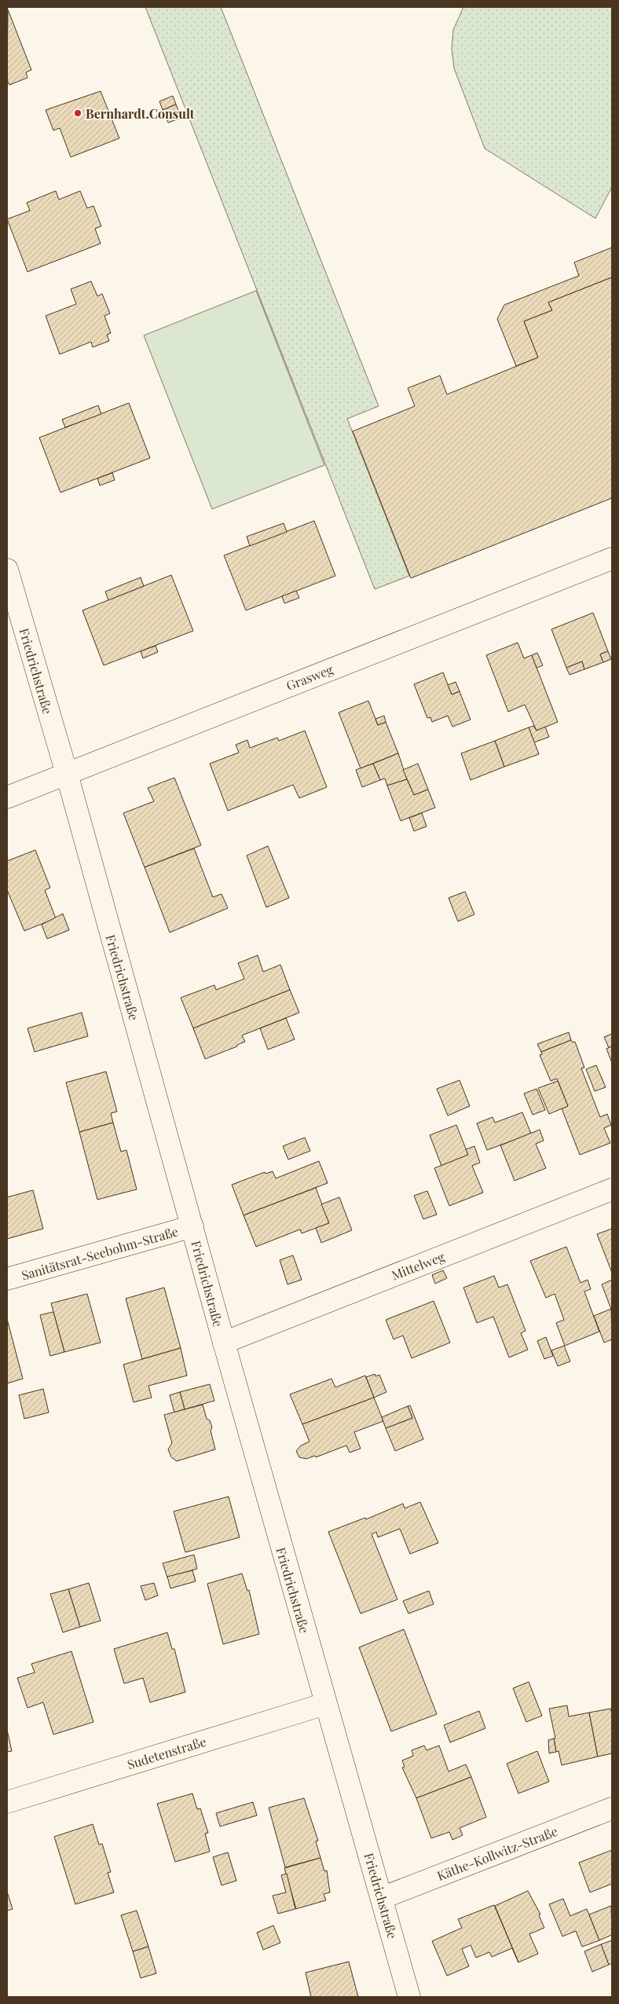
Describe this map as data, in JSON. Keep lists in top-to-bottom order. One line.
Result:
{"streets":{"street":["Friedrichstraße","Grasweg","Sanitätsrat-Seebohm-Straße","Mittelweg","Sudetenstraße","Käthe-Kollwitz-Straße"]},"crossings":[["Friedrichstraße","Grasweg"],["Friedrichstraße","Sanitätsrat-Seebohm-Straße"],["Friedrichstraße","Mittelweg"],["Friedrichstraße","Sudetenstraße"],["Friedrichstraße","Käthe-Kollwitz-Straße"]],"places":["Bernhardt.Consult"]}
